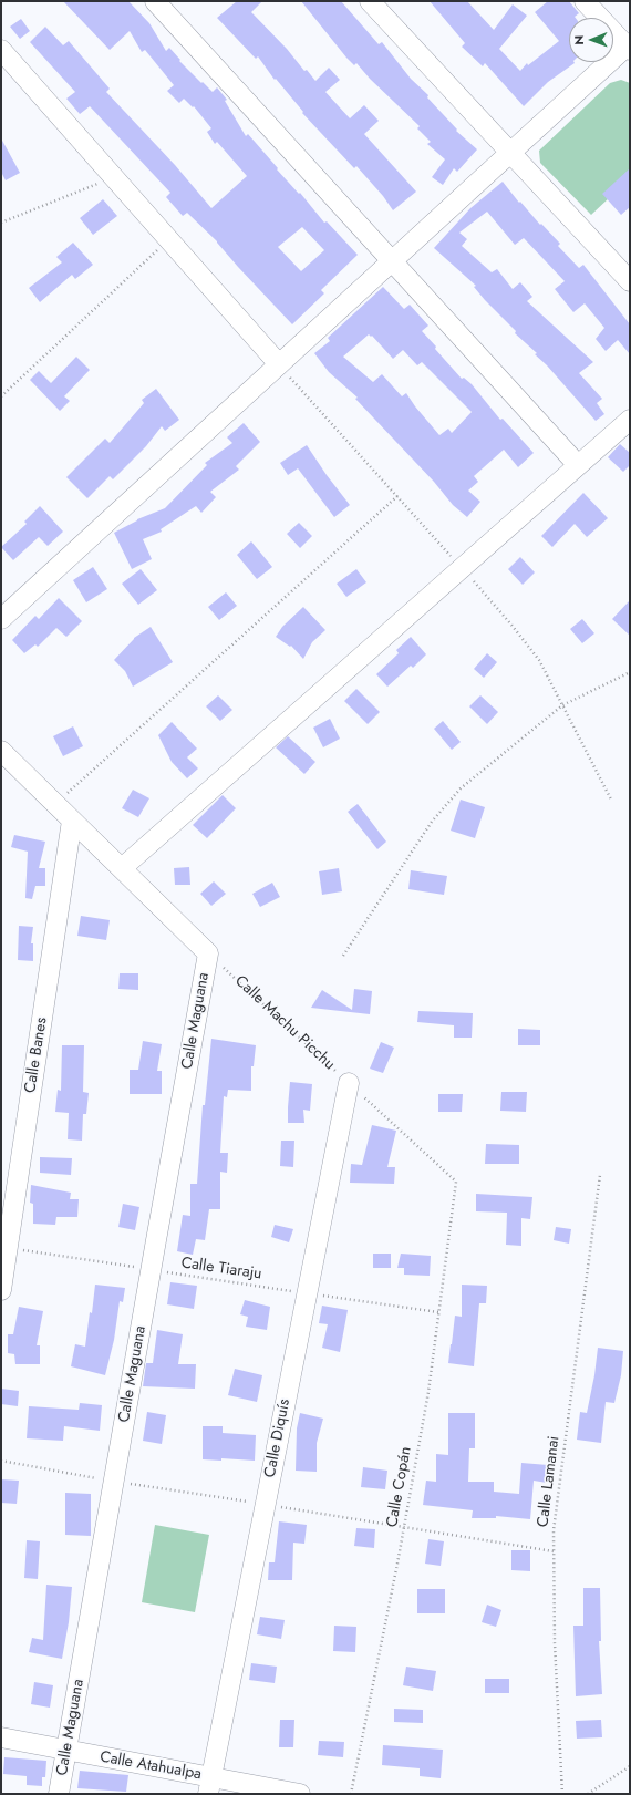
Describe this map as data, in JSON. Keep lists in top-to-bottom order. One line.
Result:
{"streets":{"street":["Calle Maguana","Calle Banes","Calle Diquís","Calle Atahualpa"],"path":["Calle Machu Picchu","Calle Tiaraju","Calle Lamanai","Calle Copán"]},"crossings":[["Calle Maguana","Calle Machu Picchu"],["Calle Maguana","Calle Tiaraju"],["Calle Maguana","Calle Atahualpa"],["Calle Machu Picchu","Calle Diquís"],["Calle Machu Picchu","Calle Copán"],["Calle Banes","Calle Tiaraju"],["Calle Tiaraju","Calle Diquís"],["Calle Tiaraju","Calle Copán"],["Calle Diquís","Calle Atahualpa"]],"north":"left"}
